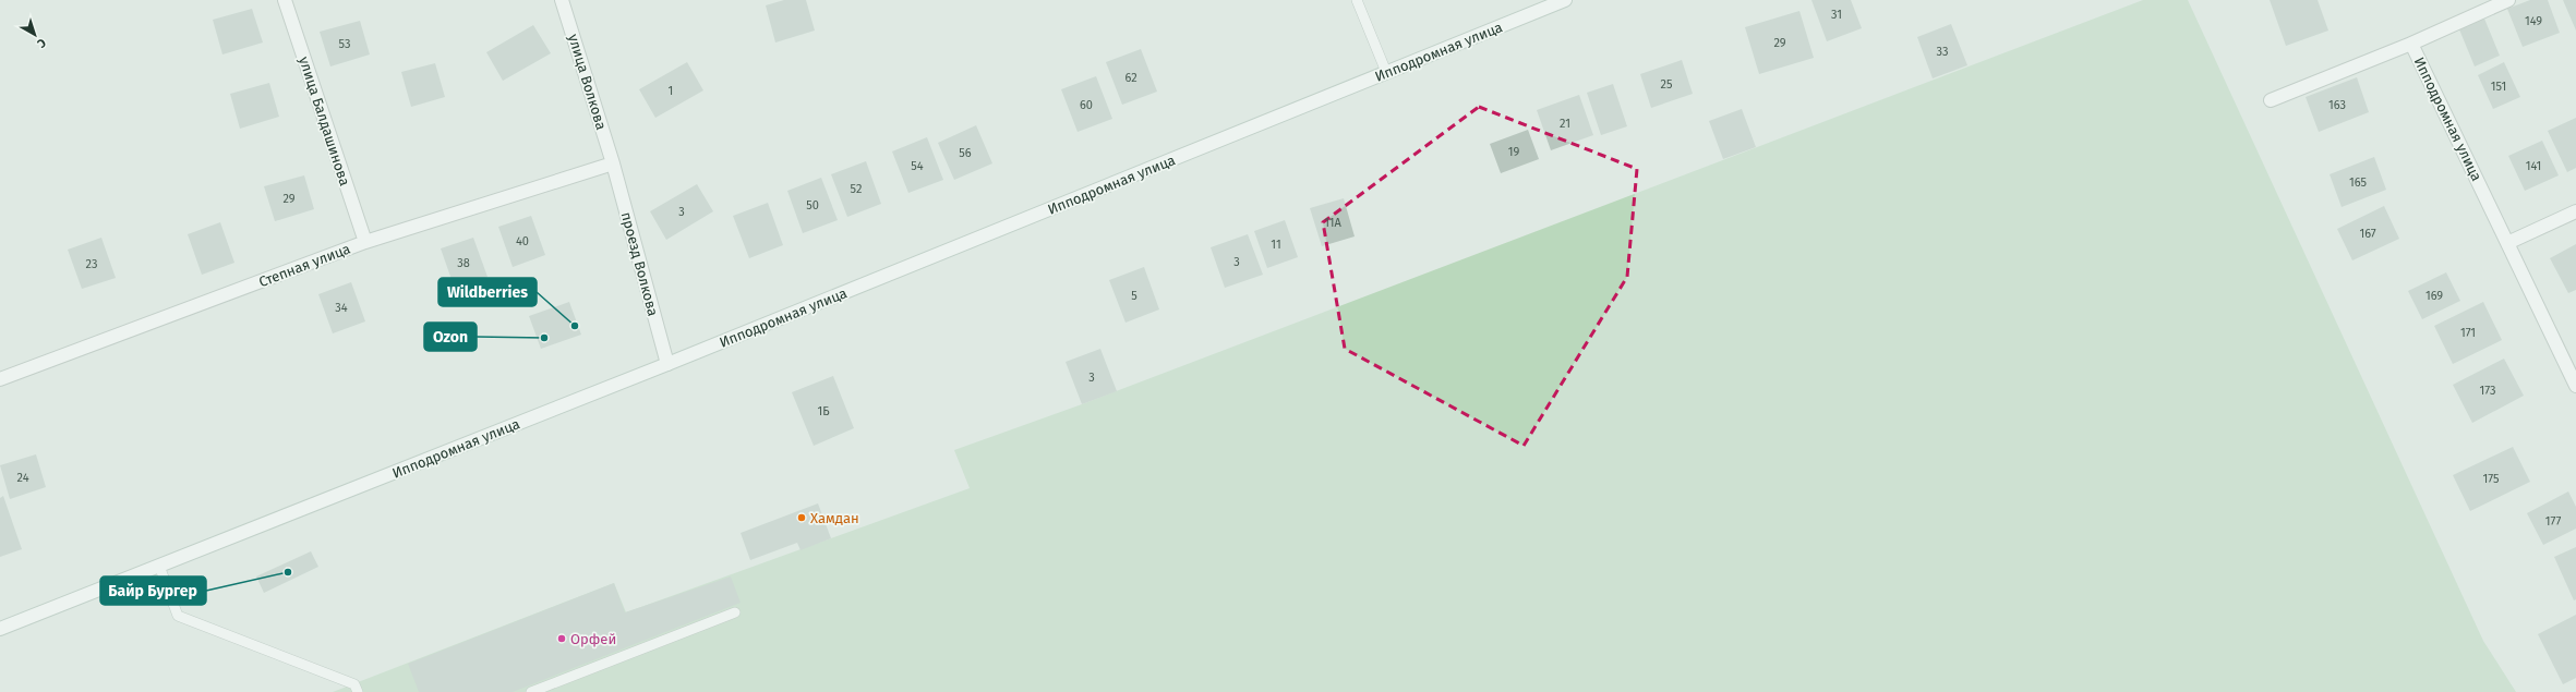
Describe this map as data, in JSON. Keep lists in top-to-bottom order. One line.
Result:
{"streets":{"street":["Ипподромная улица","улица Волкова","улица Балдашинова","проезд Волкова","Степная улица"]},"crossings":[["Ипподромная улица","проезд Волкова"],["улица Волкова","проезд Волкова"],["улица Волкова","Степная улица"],["улица Балдашинова","Степная улица"],["проезд Волкова","Степная улица"]],"places":["Wildberries","Ozon","Хамдан","Байр Бургер","Орфей"],"house_numbers":["31","149","29","53","33","62","25","151","1","60","163","21","19","56","54","141","165","52","29","50","3","11А","167","40","11","3","38","23","5","169","34","171","3","173","1Б","24","175","177"],"north":"bottom right"}
